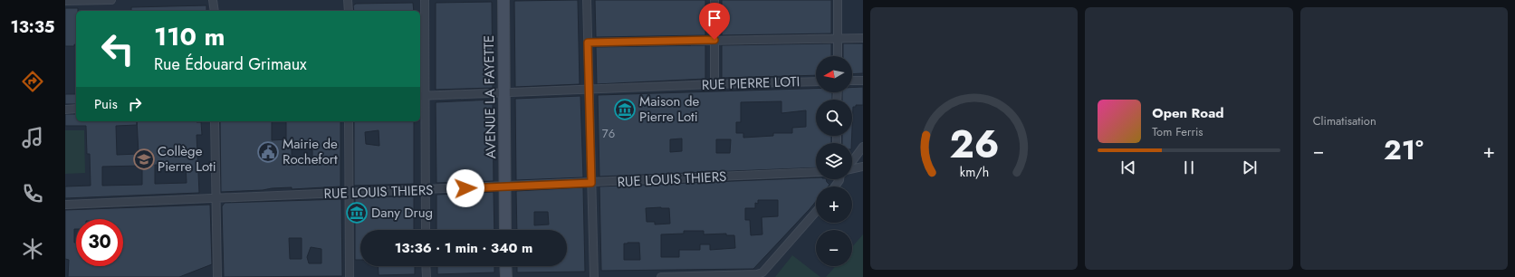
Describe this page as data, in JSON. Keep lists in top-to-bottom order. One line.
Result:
{"streets":{"street":["RUE PIERRE LOTI","AVENUE LA FAYETTE","RUE LOUIS THIERS"]},"crossings":[["RUE PIERRE LOTI","AVENUE LA FAYETTE"],["AVENUE LA FAYETTE","RUE LOUIS THIERS"]],"places":{"museum":["Maison de Pierre Loti","Dany Drug"],"public building":["Mairie de Rochefort"],"school or university":["Collège Pierre Loti"]},"house_numbers":["76"],"north":"left","page":{"tabs":"13:35","tile":"Climatisation","turn":["110 m","Rue Édouard Grimaux"],"map_buttons":["+","−"],"then":"Puis","song":["Open Road","Tom Ferris"],"heat":["−","21°","+"],"limit":"30","trip":"13:36 · 1 min · 340 m","gauge":["26","km/h"]}}
